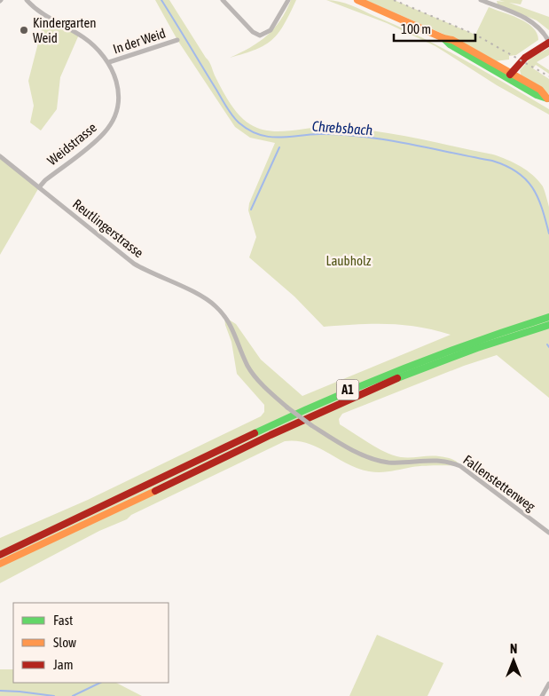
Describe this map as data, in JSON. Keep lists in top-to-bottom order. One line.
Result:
{"streets":{"main road":["A1"],"street":["In der Weid","Weidstrasse","Reutlingerstrasse","Fallenstettenweg"]},"crossings":[["In der Weid","Weidstrasse"],["Weidstrasse","Reutlingerstrasse"],["Reutlingerstrasse","Fallenstettenweg"]],"water":["Chrebsbach"],"parks":["Laubholz"],"places":["Kindergarten Weid"],"legend":["Fast","Slow","Jam"],"scale_bar":"100 m","north":"top"}
